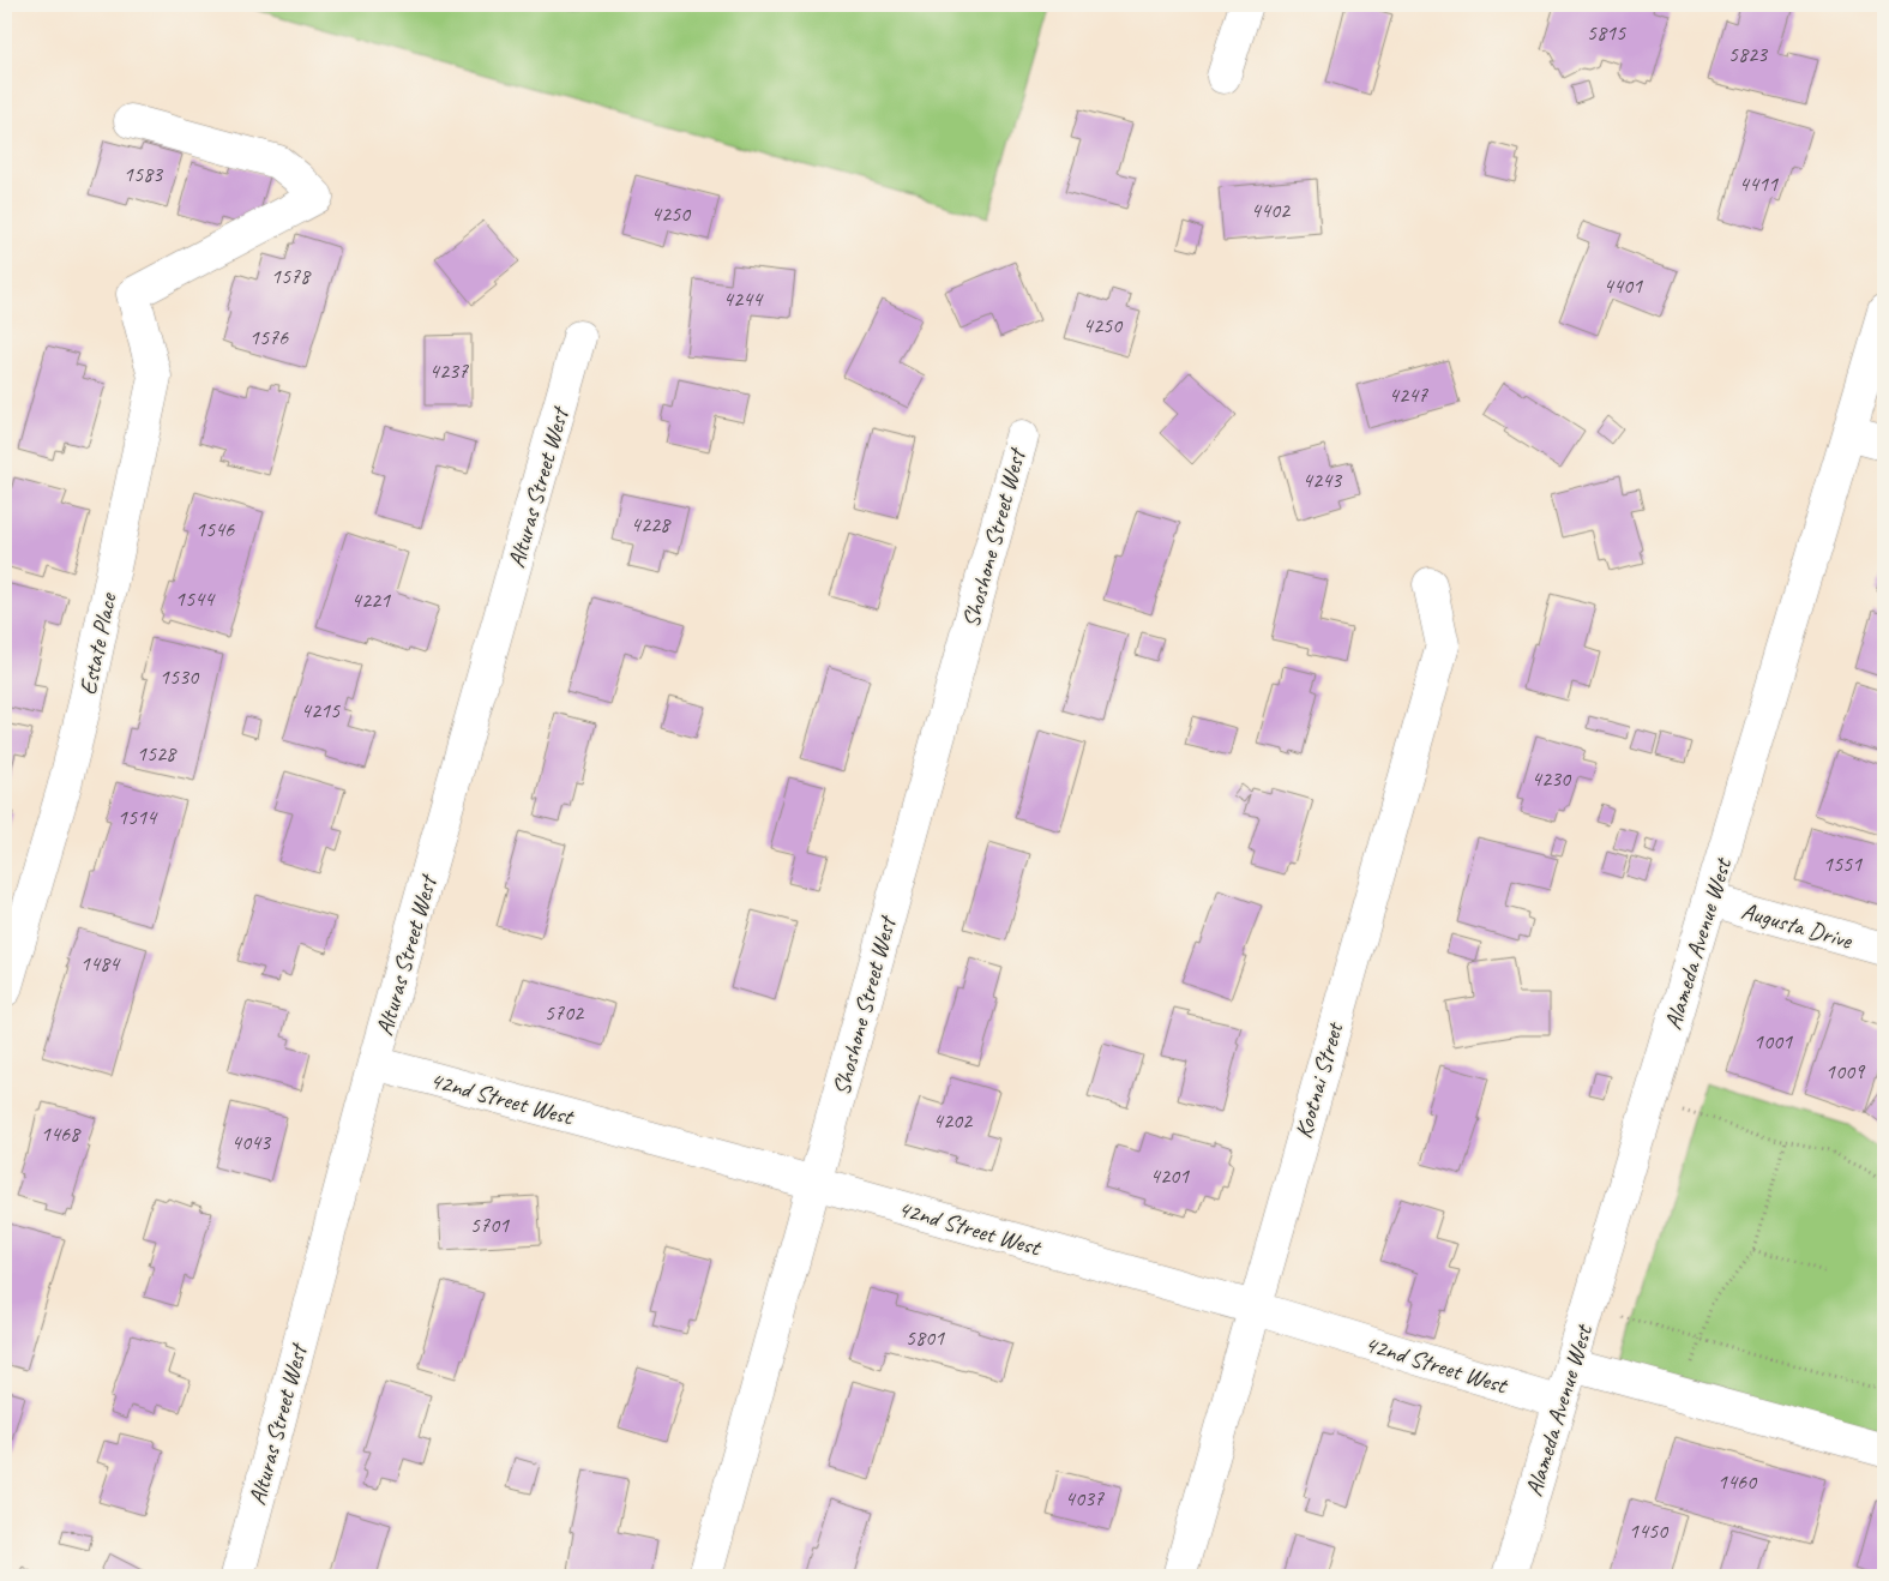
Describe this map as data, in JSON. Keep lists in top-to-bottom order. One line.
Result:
{"streets":{"street":["Alturas Street West","Shoshone Street West","Estate Place","Augusta Drive","Alameda Avenue West","Kootnai Street","42nd Street West"]},"crossings":[["Alturas Street West","42nd Street West"],["Shoshone Street West","42nd Street West"],["Augusta Drive","Alameda Avenue West"],["Alameda Avenue West","42nd Street West"],["Kootnai Street","42nd Street West"]],"house_numbers":["5815","5823","1583","4411","4402","4250","1578","4401","4244","4250","1576","4237","4247","4243","4228","1546","1544","4221","1530","4215","1528","4230","1514","1551","1484","5702","1001","1009","4202","1468","4043","4201","5701","5801","1460","4037","1450"]}
